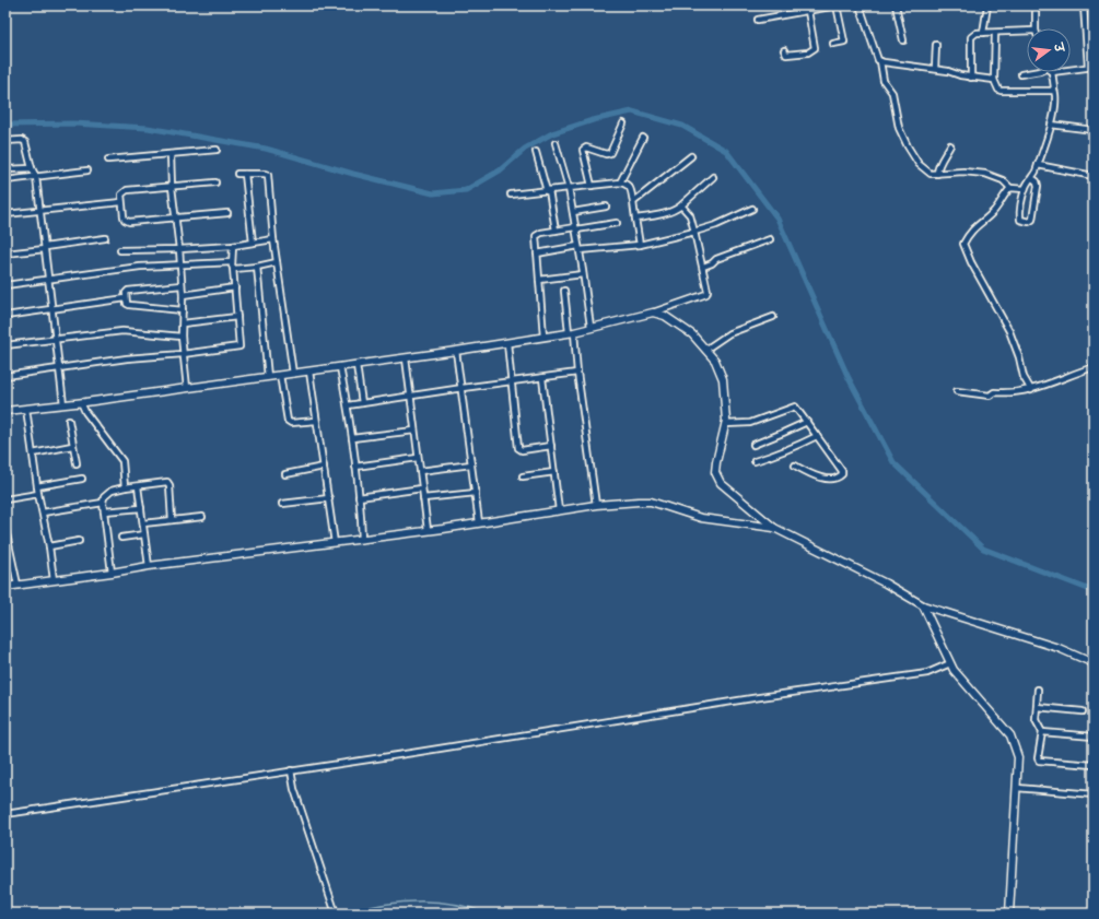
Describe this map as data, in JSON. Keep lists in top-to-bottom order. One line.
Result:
{"north":"right"}
